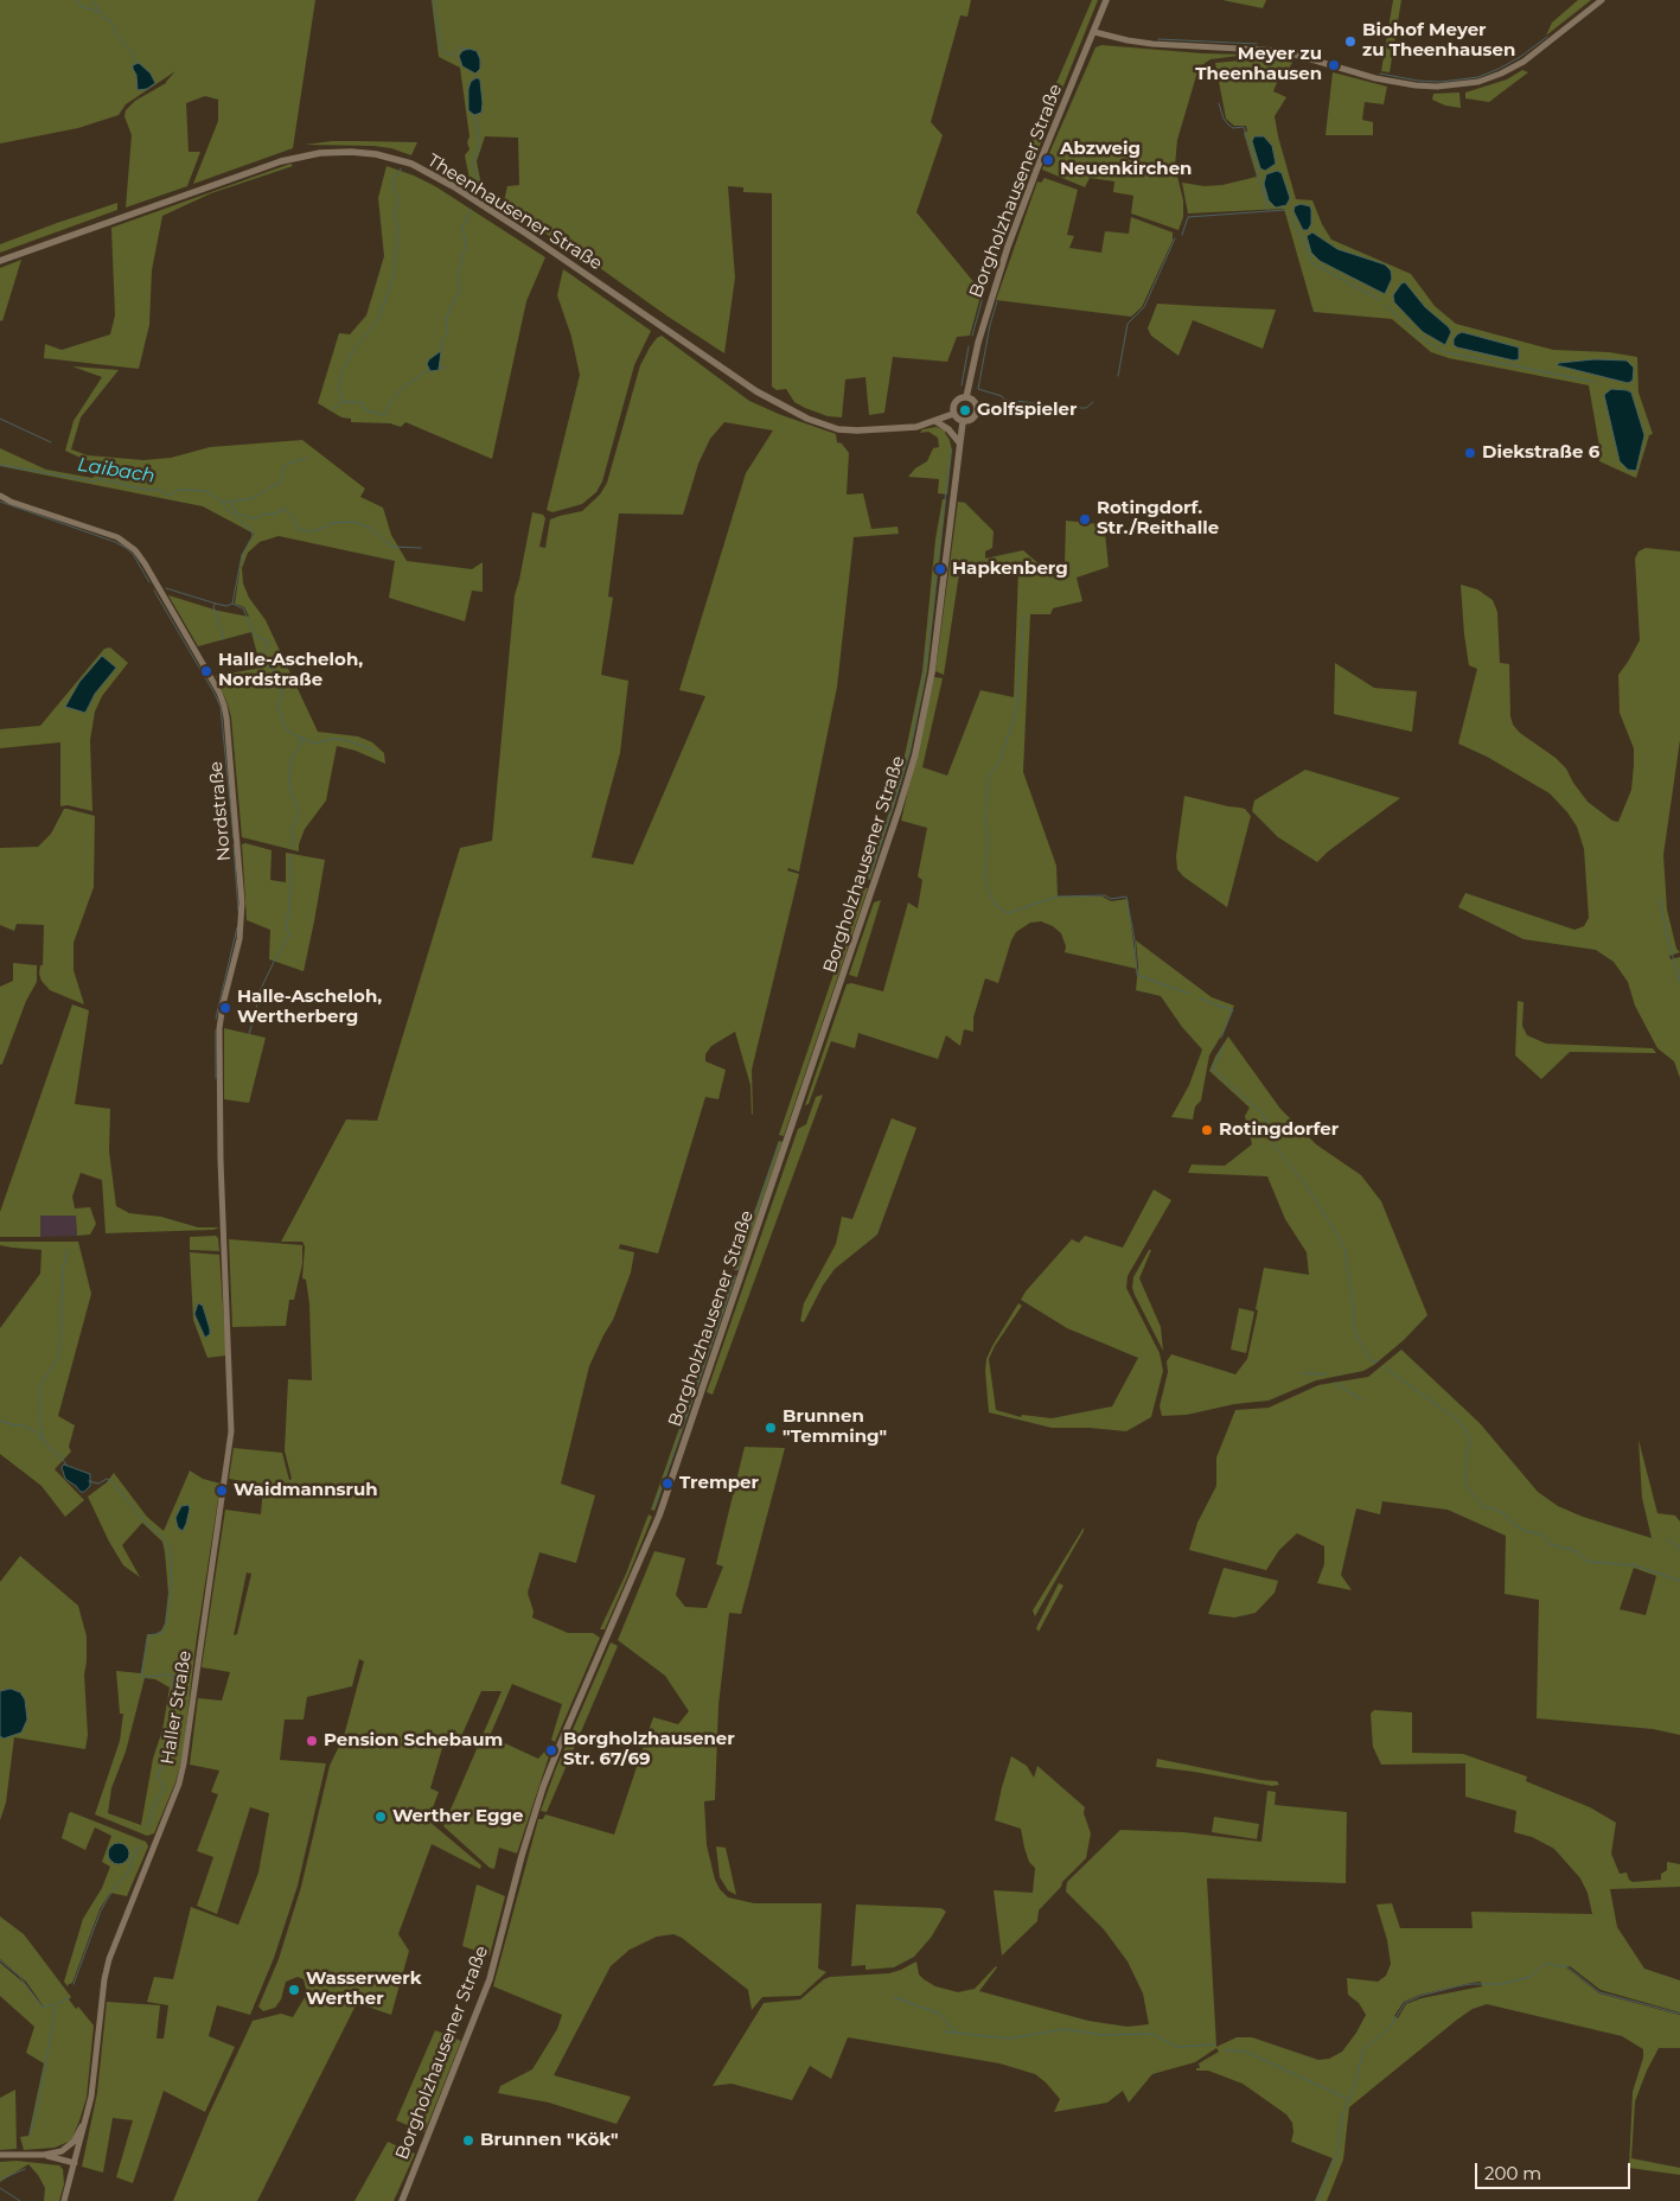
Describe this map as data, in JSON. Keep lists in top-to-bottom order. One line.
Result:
{"streets":{"main road":["Borgholzhausener Straße","Theenhausener Straße"],"street":["Nordstraße","Haller Straße"]},"crossings":[["Borgholzhausener Straße","Theenhausener Straße"],["Nordstraße","Haller Straße"]],"water":["Laibach"],"places":["Biohof Meyer zu Theenhausen","Meyer zu Theenhausen","Abzweig Neuenkirchen","Golfspieler","Diekstraße 6","Rotingdorf. Str./Reithalle","Hapkenberg","Halle-Ascheloh, Nordstraße","Halle-Ascheloh, Wertherberg","Rotingdorfer","Brunnen \"Temming\"","Tremper","Waidmannsruh","Pension Schebaum","Borgholzhausener Str. 67/69","Werther Egge","Wasserwerk Werther","Brunnen \"Kök\""],"scale_bar":"200 m"}
